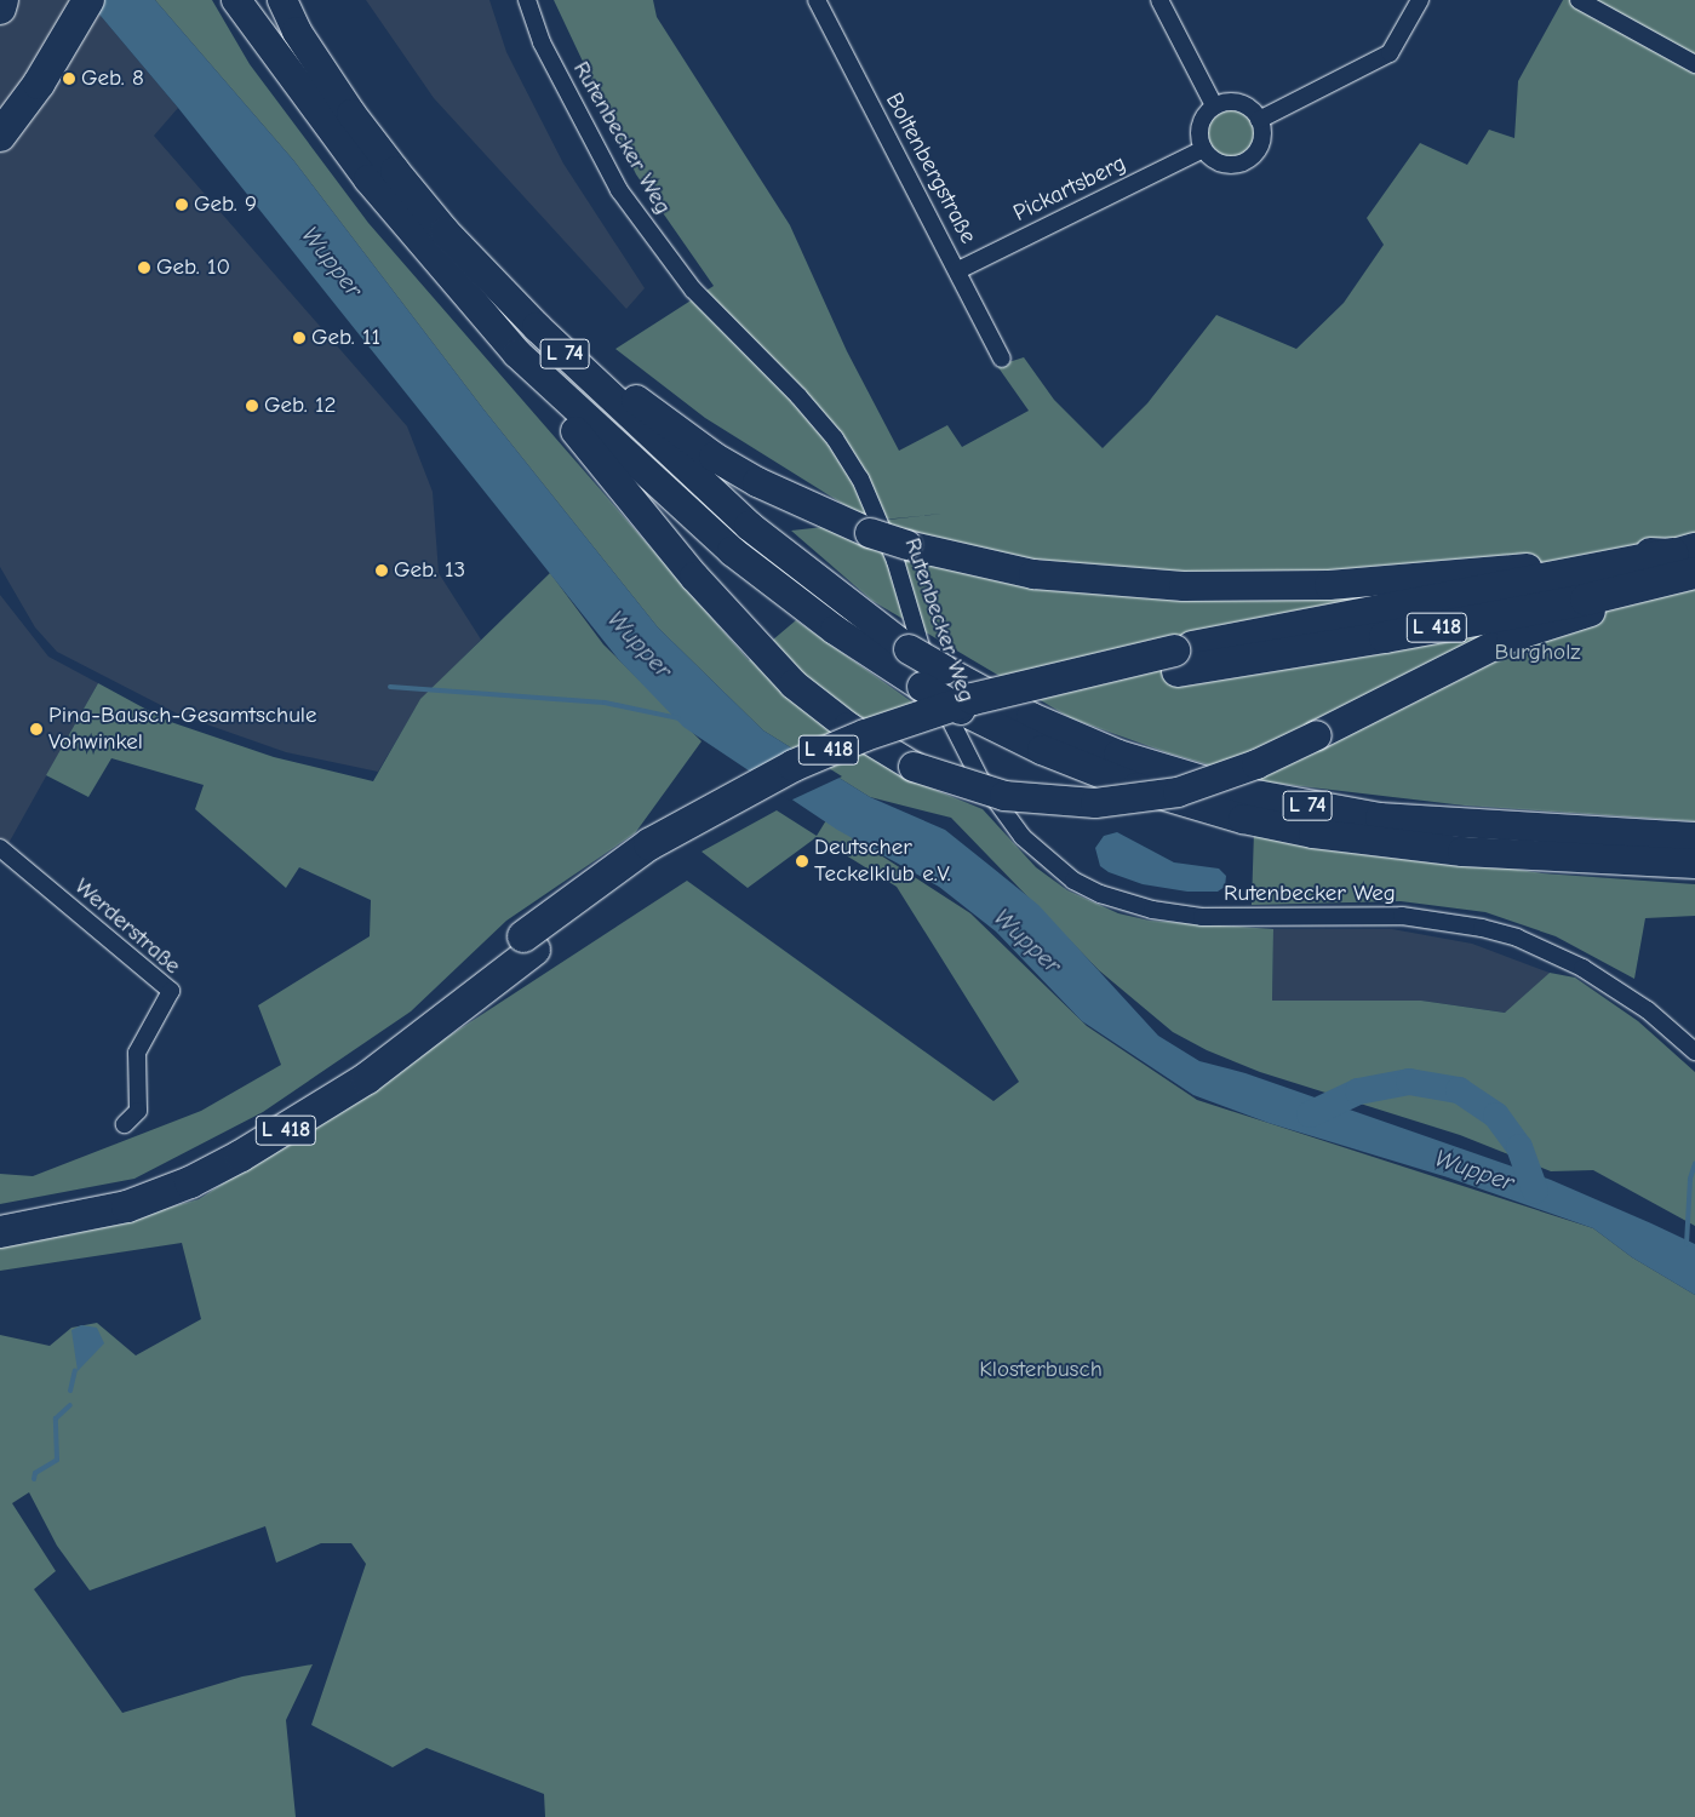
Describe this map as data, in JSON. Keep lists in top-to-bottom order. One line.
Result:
{"streets":{"highway":["L 74","L 418"],"street":["Rutenbecker Weg","Boltenbergstraße","Pickartsberg","Werderstraße"]},"crossings":[["Boltenbergstraße","Pickartsberg"],["L 74","L 418"]],"water":["Wupper"],"parks":["Burgholz","Klosterbusch"],"places":["Geb. 8","Geb. 9","Geb. 10","Geb. 11","Geb. 12","Geb. 13","Pina-Bausch-Gesamtschule Vohwinkel","Deutscher Teckelklub e.V."]}
